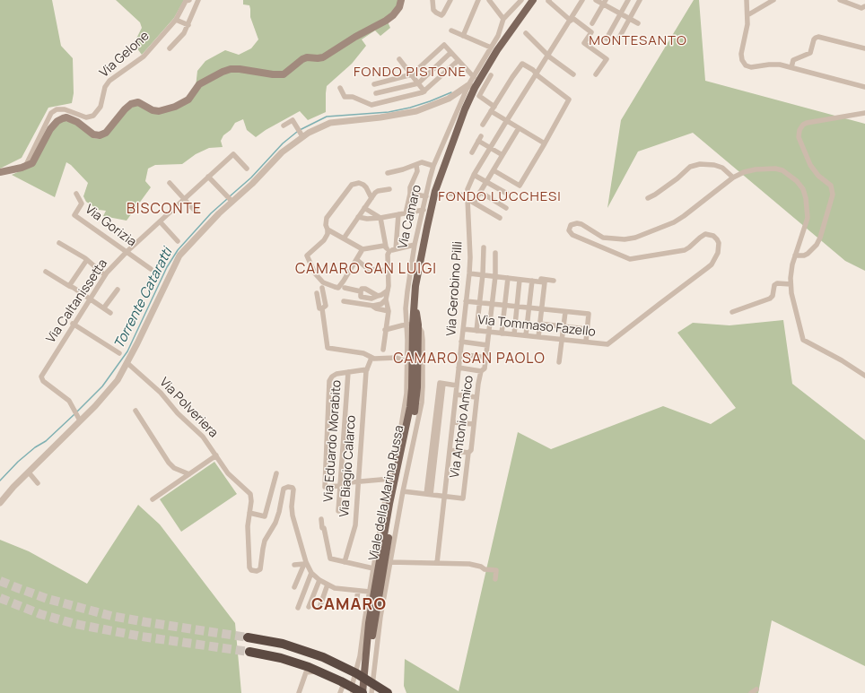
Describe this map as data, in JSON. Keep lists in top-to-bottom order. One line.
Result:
{"streets":{"main road":["Viale della Marina Russa"],"street":["Via Gelone","Via Camaro","Via Gorizia","Via Gerobino Pilli","Via Caltanissetta","Via Tommaso Fazello","Via Polveriera","Via Antonio Amico","Via Eduardo Morabito","Via Biagio Calarco"]},"crossings":[["Via Camaro","Via Polveriera"],["Via Camaro","Viale della Marina Russa"],["Via Gorizia","Via Caltanissetta"],["Via Gerobino Pilli","Via Tommaso Fazello"],["Via Gerobino Pilli","Via Antonio Amico"],["Via Tommaso Fazello","Via Antonio Amico"]],"districts":["MONTESANTO","FONDO PISTONE","FONDO LUCCHESI","BISCONTE","CAMARO SAN LUIGI","CAMARO SAN PAOLO","CAMARO"],"water":["Torrente Cataratti"]}
